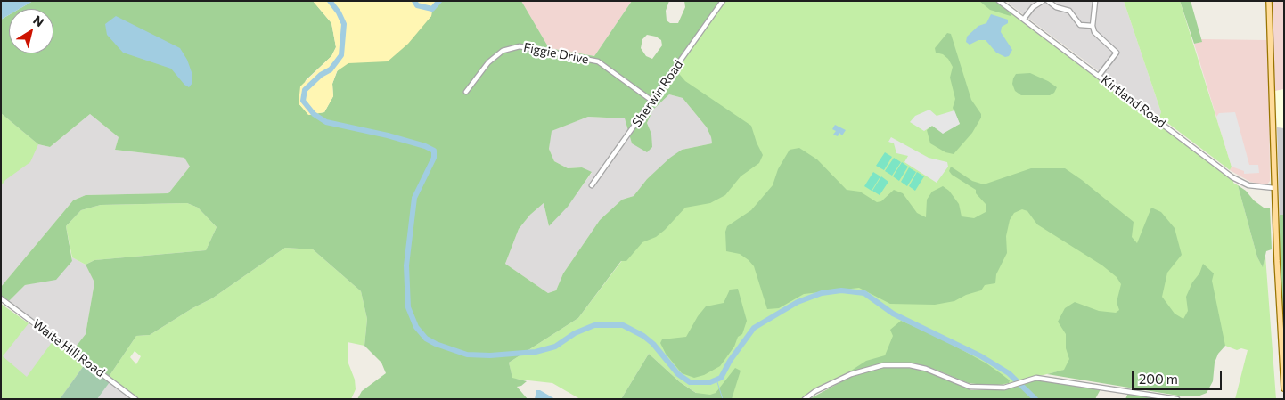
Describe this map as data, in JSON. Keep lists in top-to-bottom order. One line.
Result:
{"streets":{"street":["Figgie Drive","Sherwin Road","Kirtland Road","Waite Hill Road"]},"crossings":[["Figgie Drive","Sherwin Road"]],"scale_bar":"200 m","north":"top right"}
